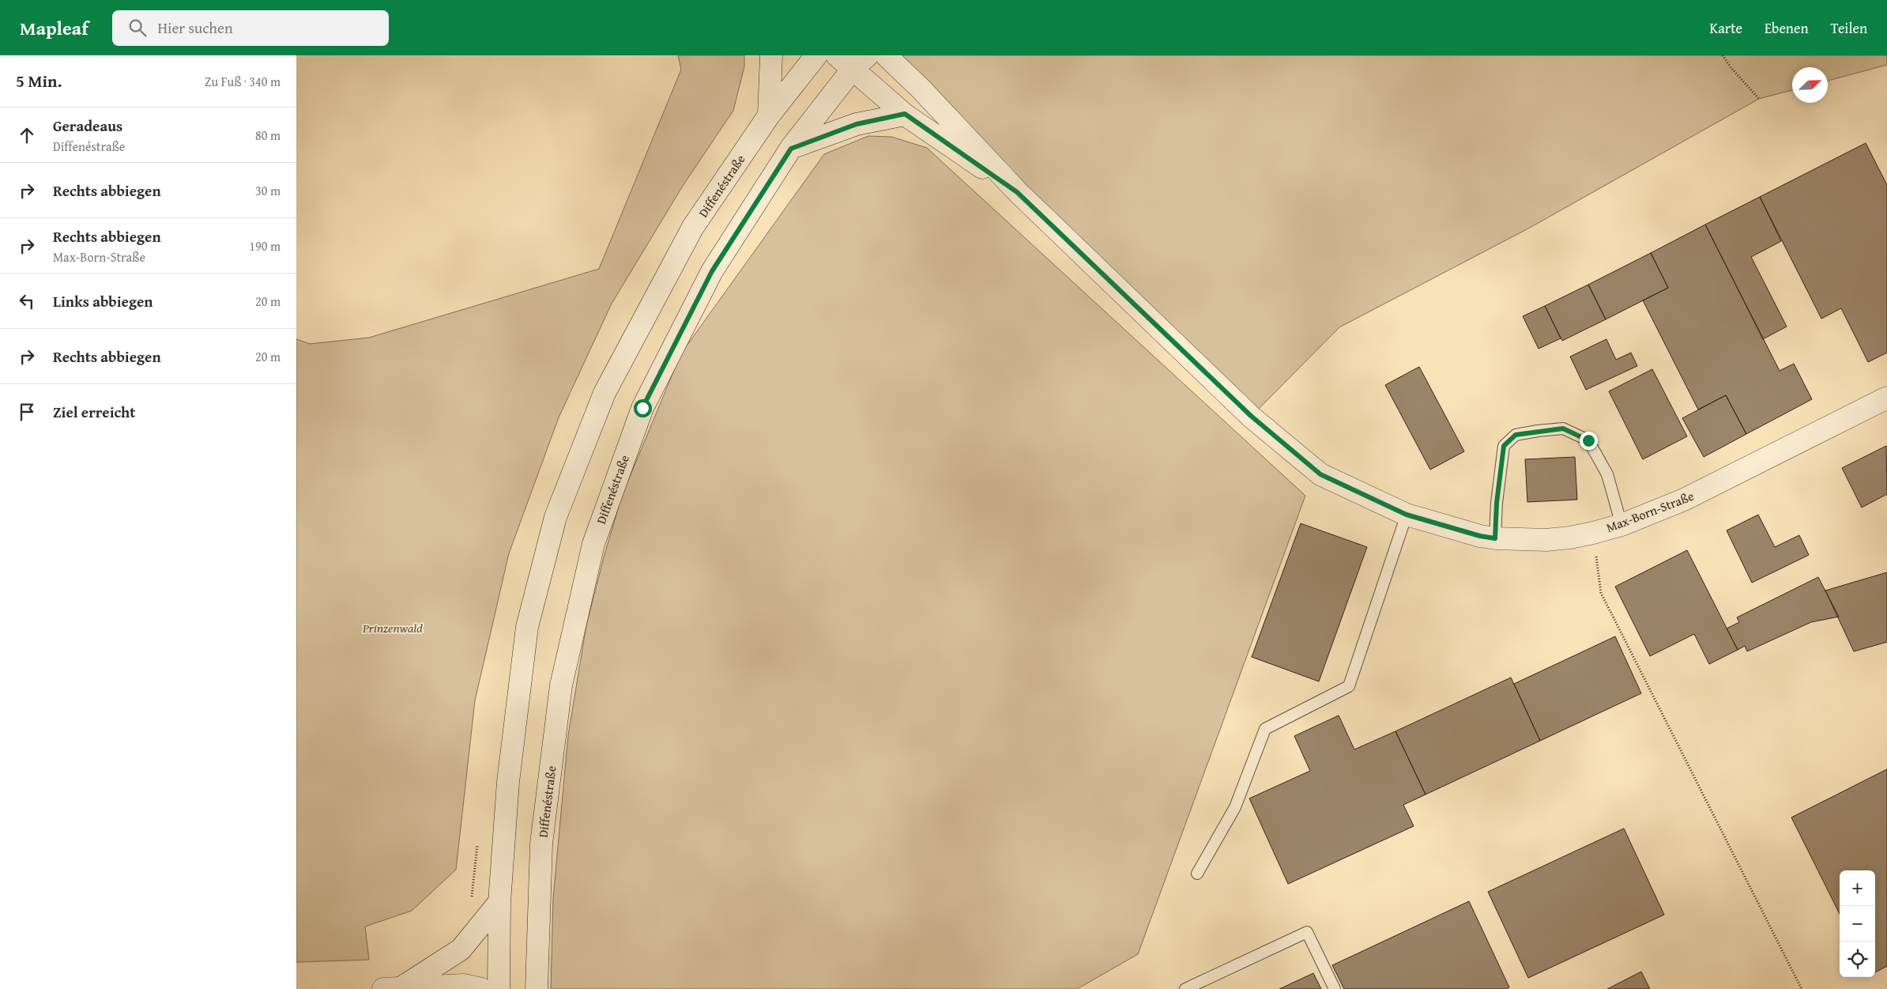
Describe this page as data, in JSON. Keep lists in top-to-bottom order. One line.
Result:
{"streets":{"main road":["Diffenéstraße","Max-Born-Straße"]},"crossings":[["Diffenéstraße","Max-Born-Straße"]],"parks":["Prinzenwald"],"north":"top right","page":{"header":"Mapleaf","search":"Hier suchen","nav":["Karte","Ebenen","Teilen"],"heading":["5 Min.","Zu Fuß · 340 m"],"list":[["Geradeaus","Diffenéstraße","80 m"],["Rechts abbiegen","30 m"],["Rechts abbiegen","Max-Born-Straße","190 m"],["Links abbiegen","20 m"],["Rechts abbiegen","20 m"],"Ziel erreicht"],"map_buttons":["+","−"]}}
